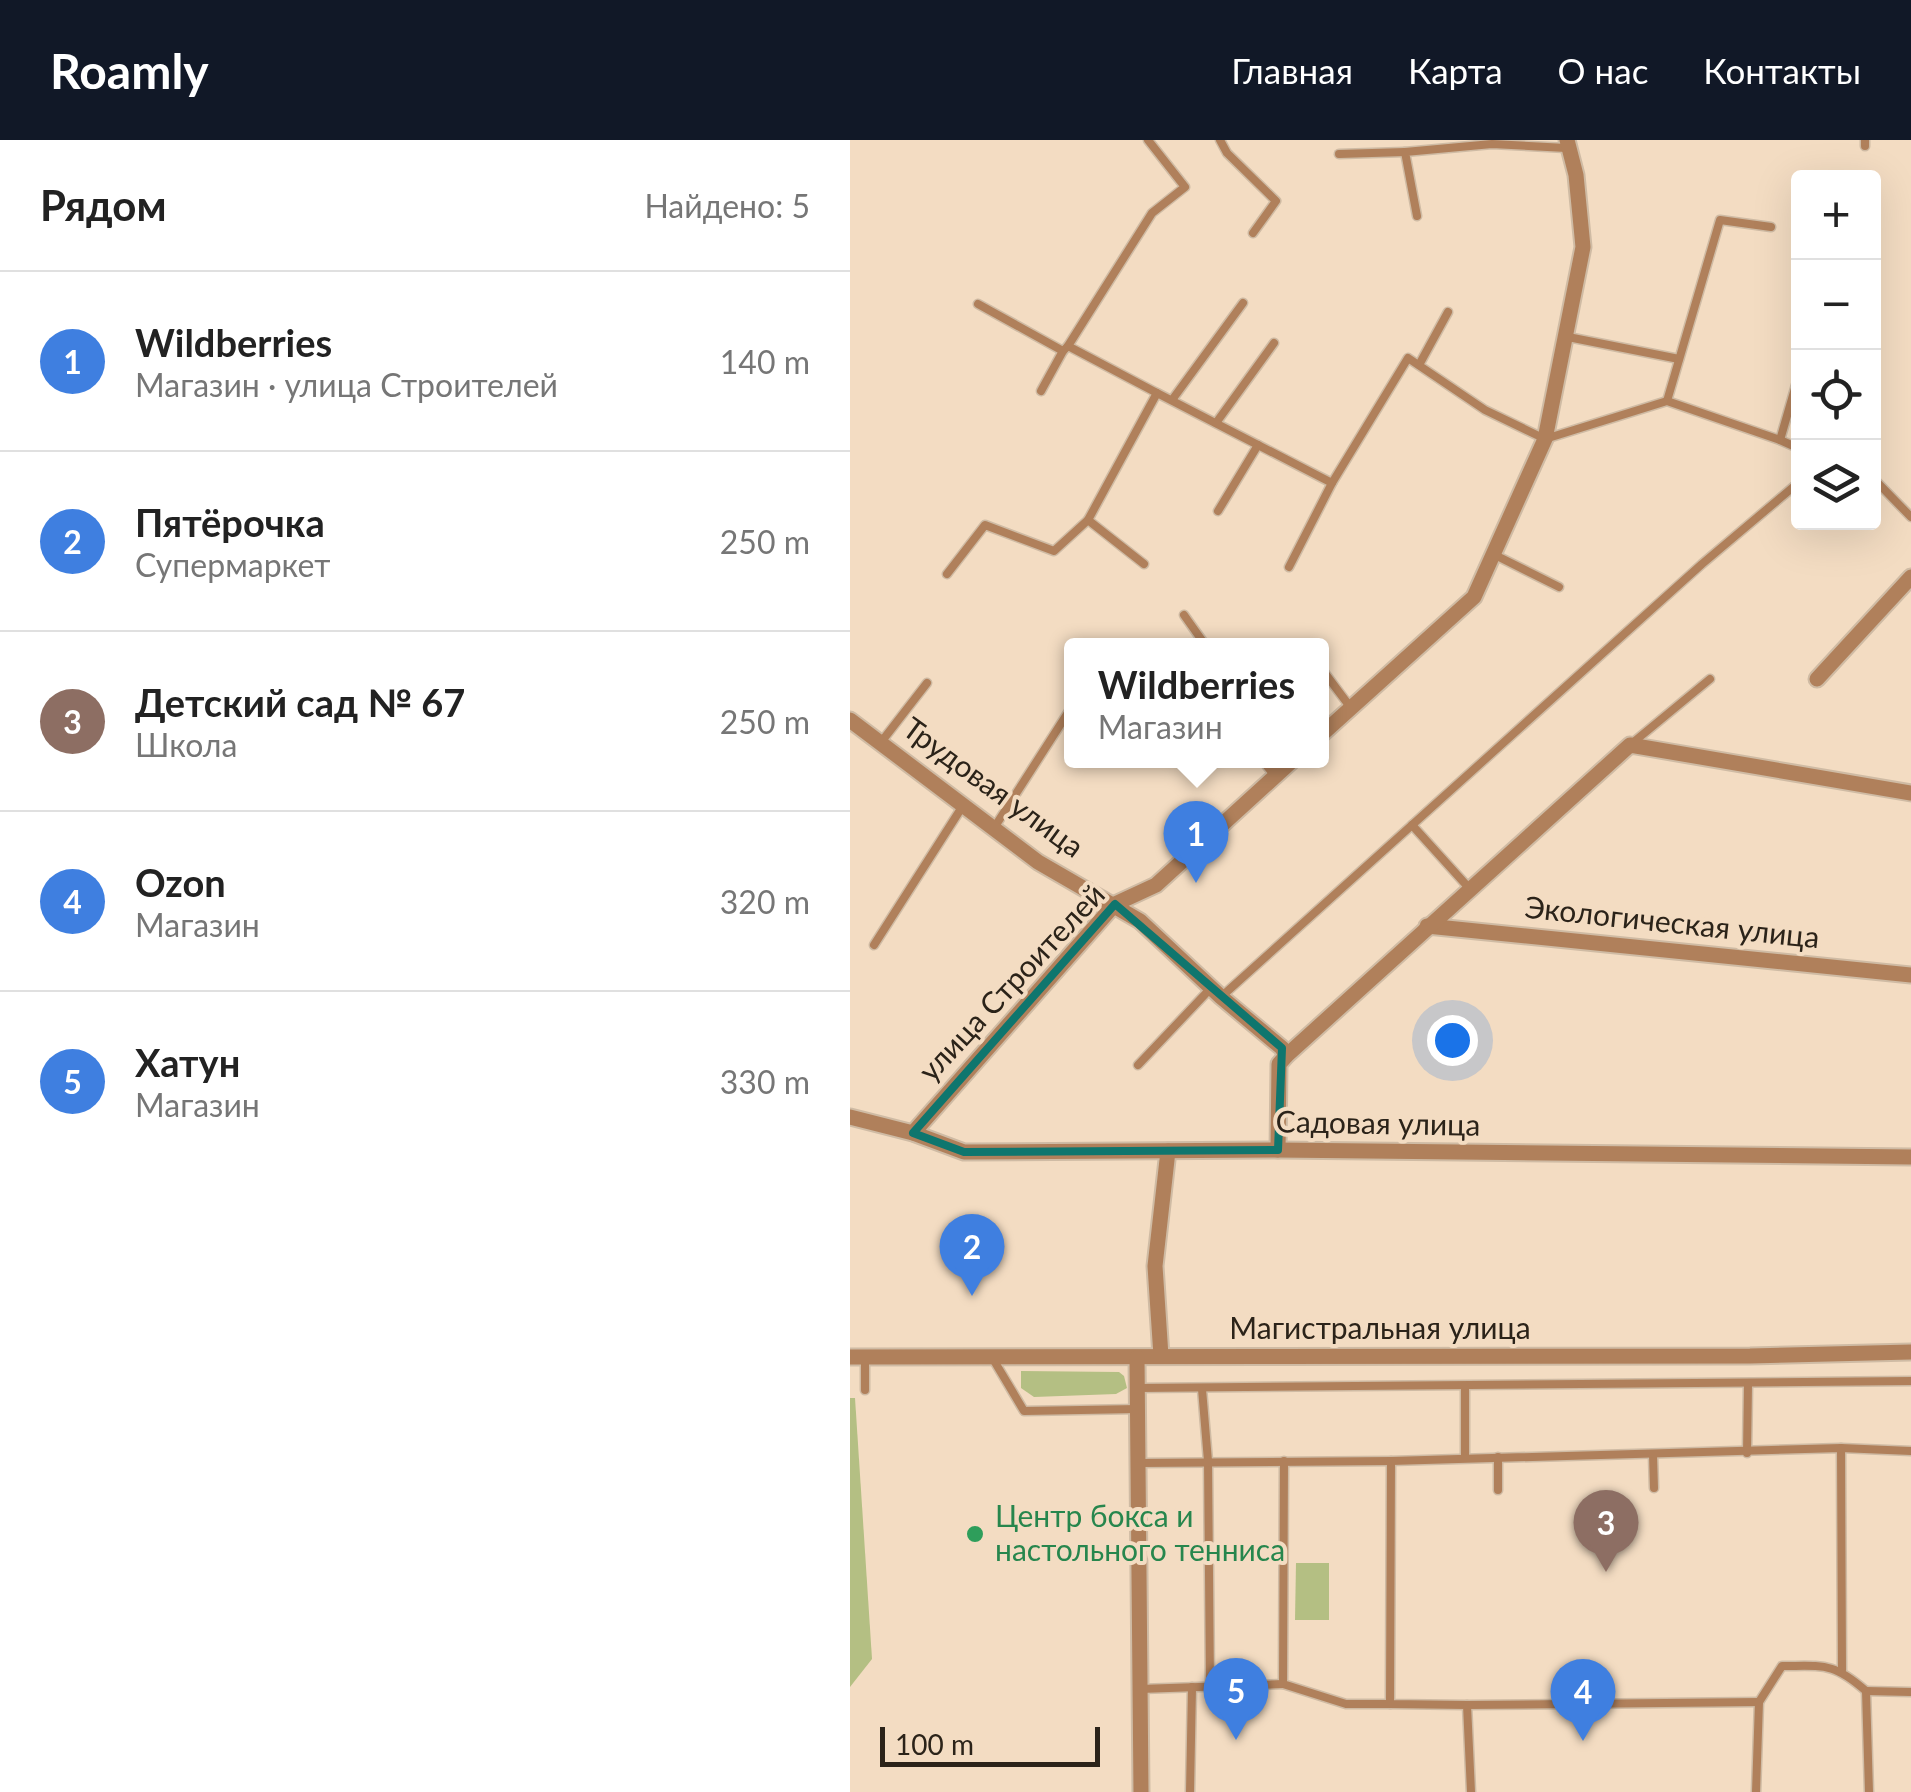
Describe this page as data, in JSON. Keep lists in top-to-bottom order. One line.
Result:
{"streets":{"street":["Трудовая улица","Экологическая улица","улица Строителей","Садовая улица","Магистральная улица"]},"crossings":[["Трудовая улица","улица Строителей"],["улица Строителей","Садовая улица"]],"places":["Центр бокса и настольного тенниса"],"scale_bar":"100 m","page":{"header":"Roamly","nav":["Главная","Карта","О нас","Контакты"],"heading":["Рядом","Найдено: 5"],"map_buttons":["+","−"],"list":[{"mark":"1","name":"Wildberries","note":"Магазин · улица Строителей","value":"140 m"},{"mark":"2","name":"Пятёрочка","note":"Супермаркет","value":"250 m"},{"mark":"3","name":"Детский сад № 67","note":"Школа","value":"250 m"},{"mark":"4","name":"Ozon","note":"Магазин","value":"320 m"},{"mark":"5","name":"Хатун","note":"Магазин","value":"330 m"}],"popup":["Wildberries","Магазин"],"pins":["1","2","3","5","4"],"scale":"100 m"}}
